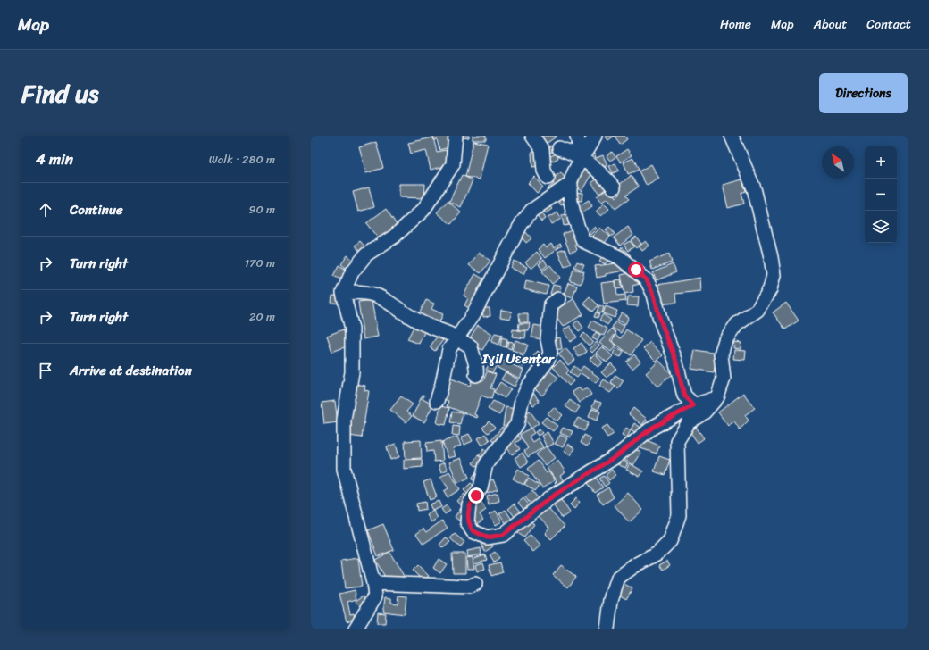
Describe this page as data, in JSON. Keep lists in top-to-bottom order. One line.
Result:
{"districts":["Iɣil Uɛenṭar"],"north":"top left","page":{"header":"Map","nav":["Home","Map","About","Contact"],"title":"Find us","buttons":"Directions","heading":["4 min","Walk · 280 m"],"map_buttons":["+","−"],"list":[["Continue","90 m"],["Turn right","170 m"],["Turn right","20 m"],"Arrive at destination"]}}
